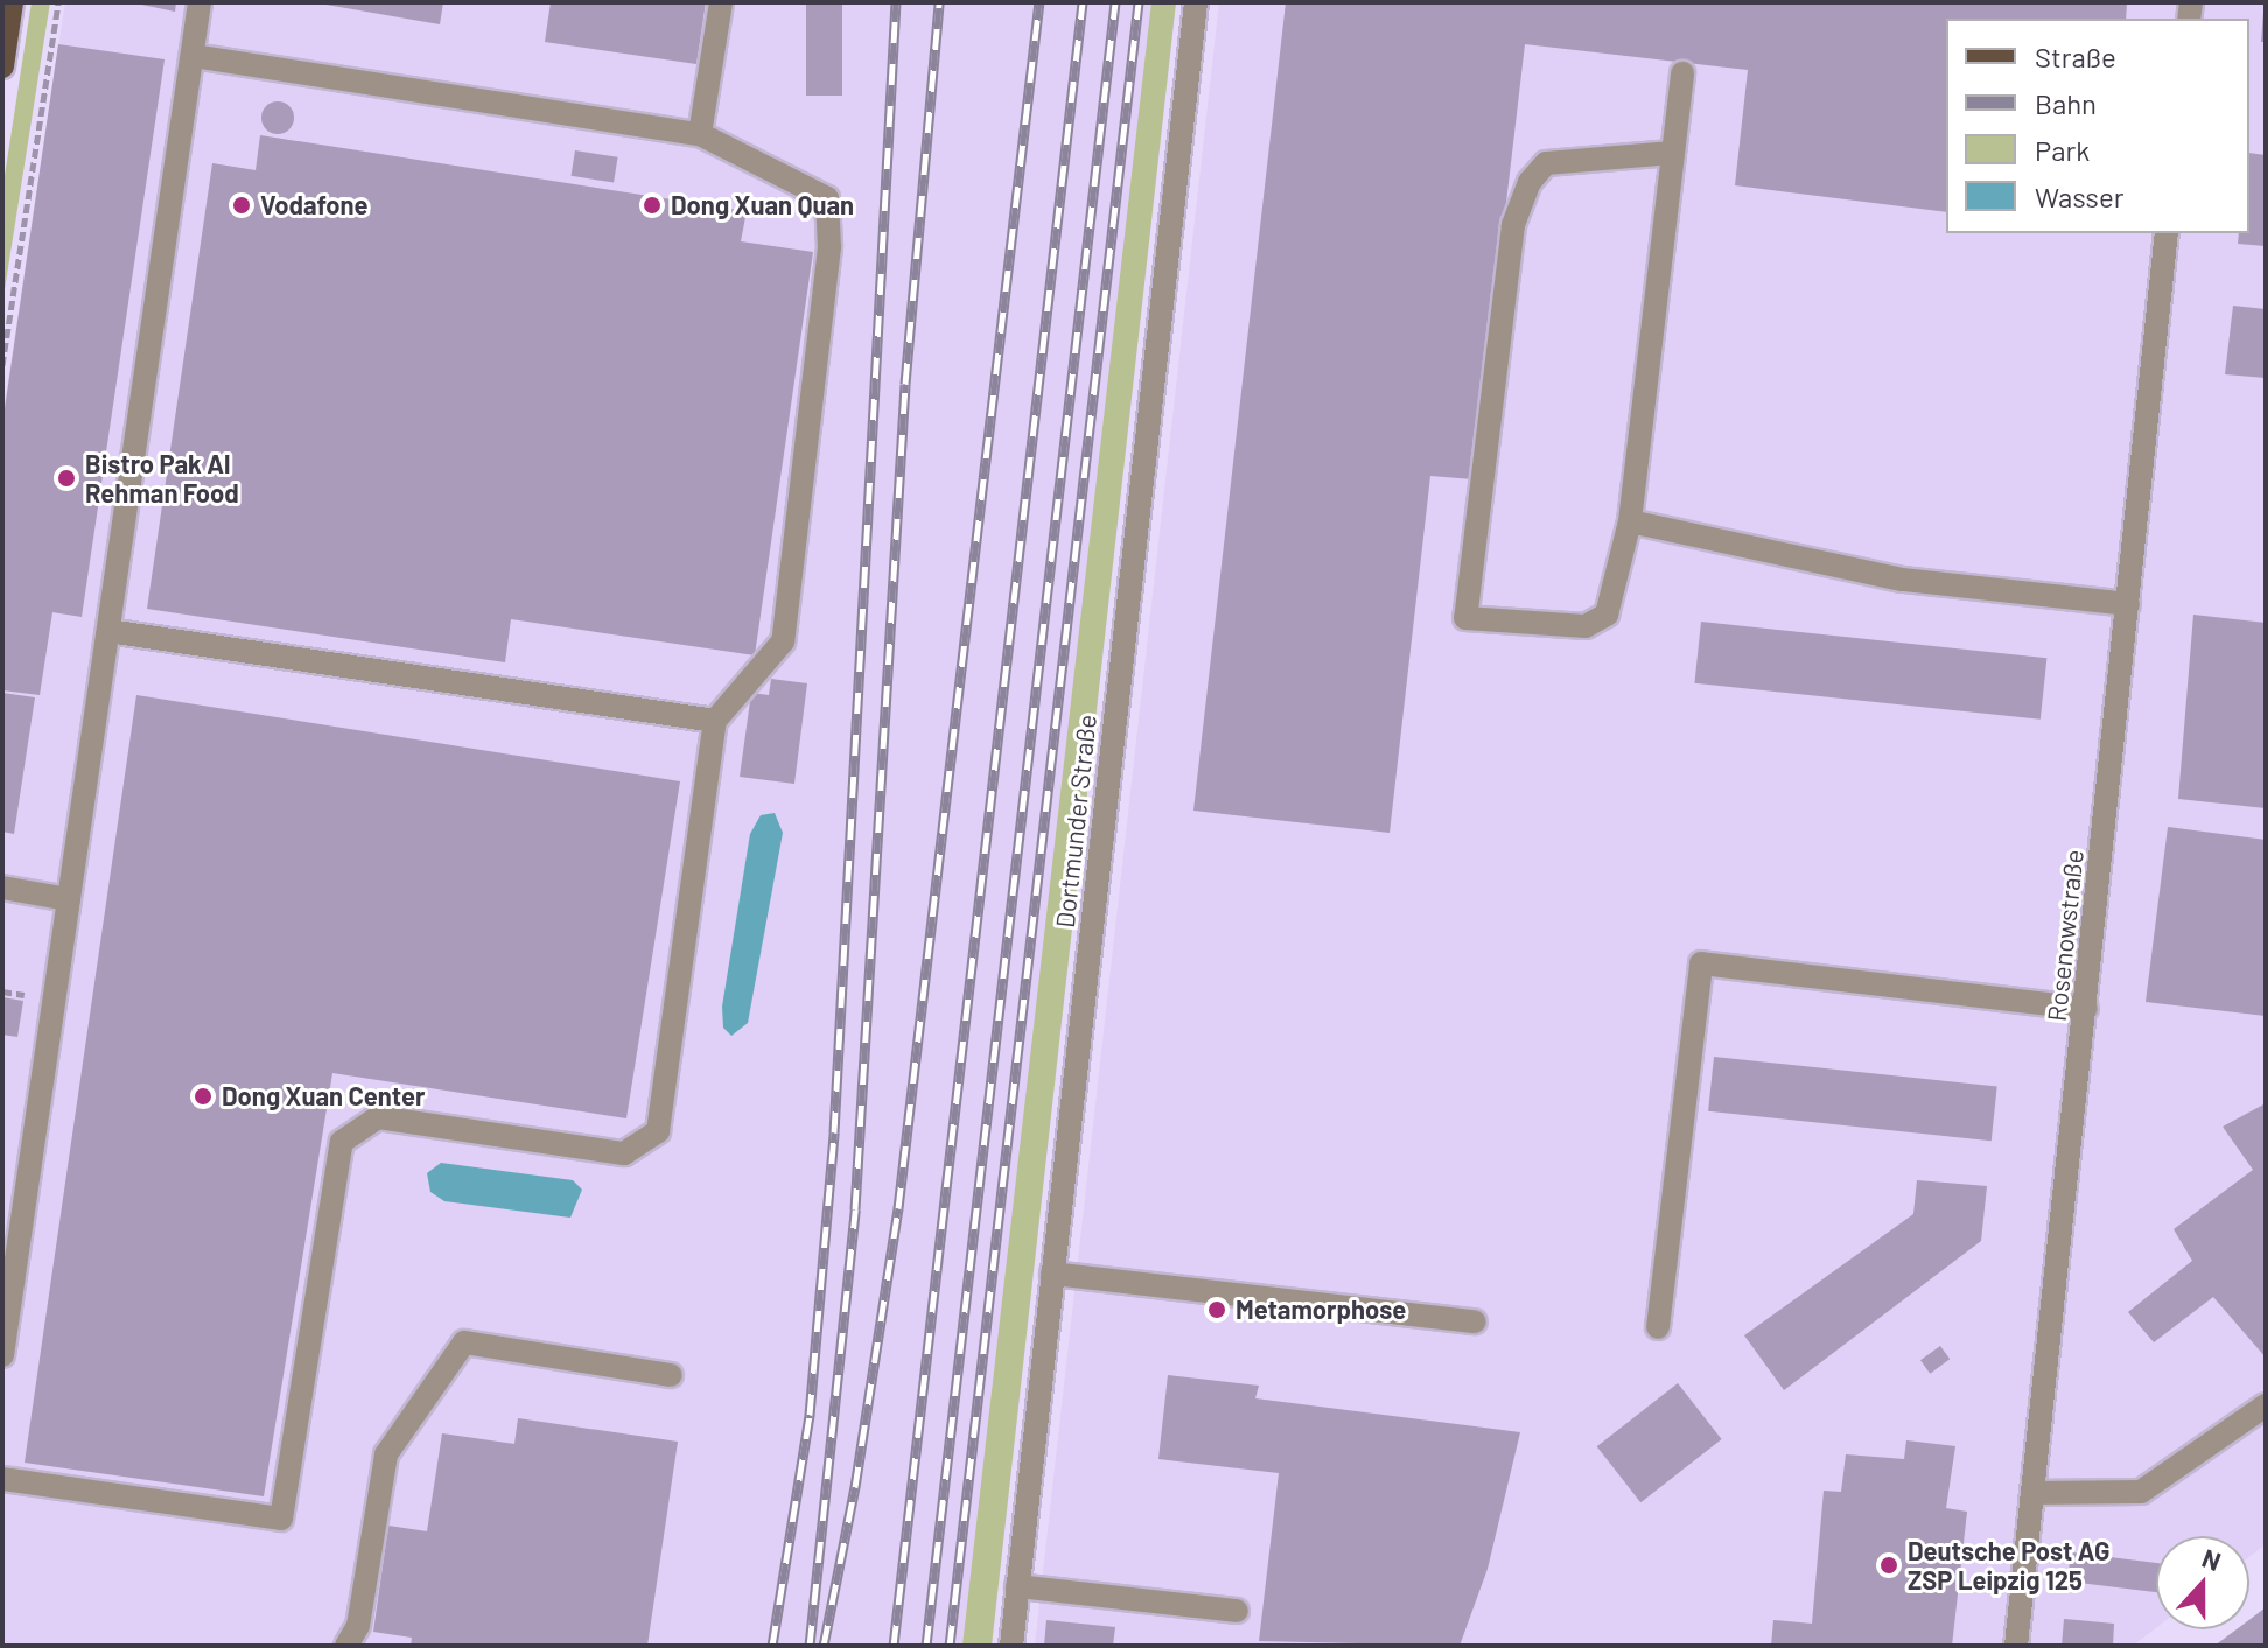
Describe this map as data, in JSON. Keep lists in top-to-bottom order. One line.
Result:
{"streets":{"street":["Dortmunder Straße","Rosenowstraße"]},"places":["Vodafone","Dong Xuan Quan","Bistro Pak Al Rehman Food","Dong Xuan Center","Metamorphose","Deutsche Post AG ZSP Leipzig 125"],"legend":["Straße","Bahn","Park","Wasser"],"north":"top"}
